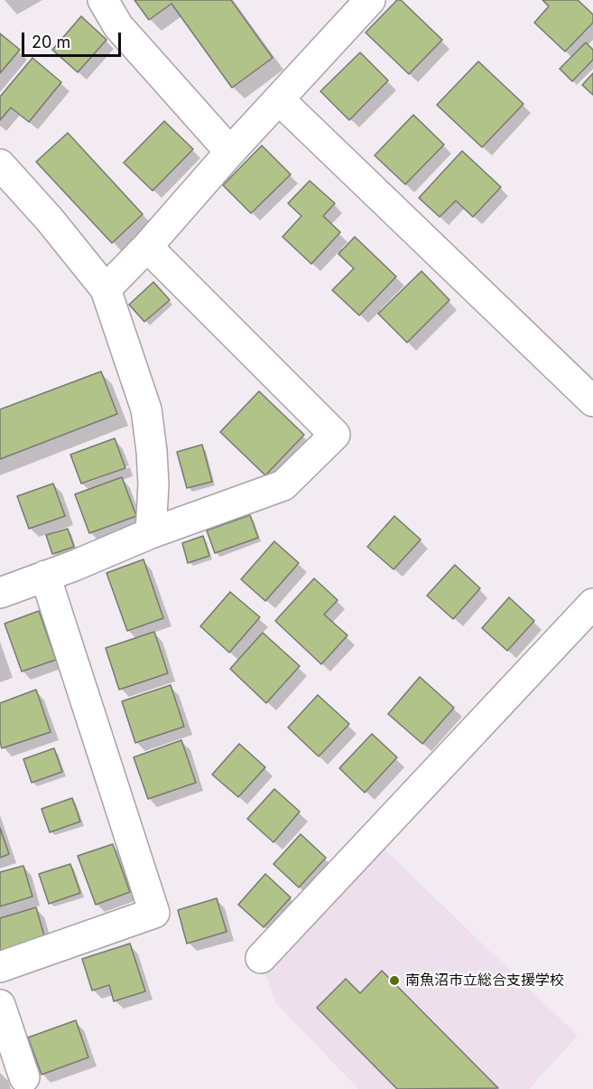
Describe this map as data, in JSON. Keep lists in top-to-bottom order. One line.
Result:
{"places":["南魚沼市立総合支援学校"],"scale_bar":"20 m"}
